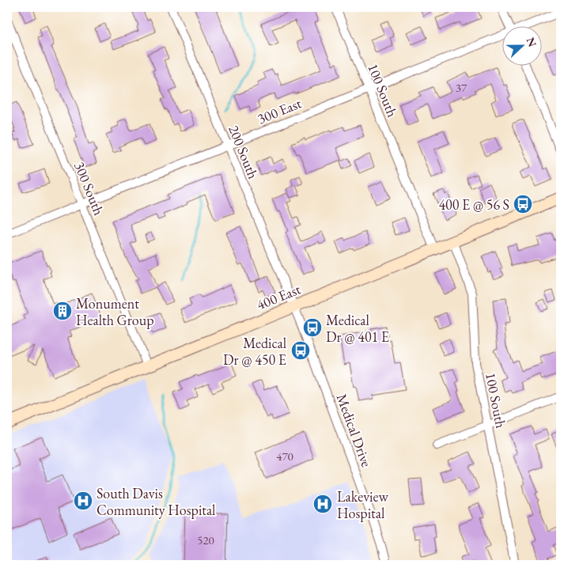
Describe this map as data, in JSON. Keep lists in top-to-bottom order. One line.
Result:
{"streets":{"main road":["400 East"],"street":["100 South","300 East","200 South","300 South","Medical Drive"]},"crossings":[["100 South","300 East"],["100 South","400 East"],["300 East","200 South"],["300 East","300 South"],["200 South","400 East"],["200 South","Medical Drive"],["300 South","400 East"],["400 East","Medical Drive"]],"places":{"bus stop":["400 E @ 56 S","Medical Dr @ 401 E","Medical Dr @ 450 E"],"building":["Monument Health Group"],"hospital":["South Davis Community Hospital","Lakeview Hospital"]},"house_numbers":["37","470","520"],"north":"right"}
